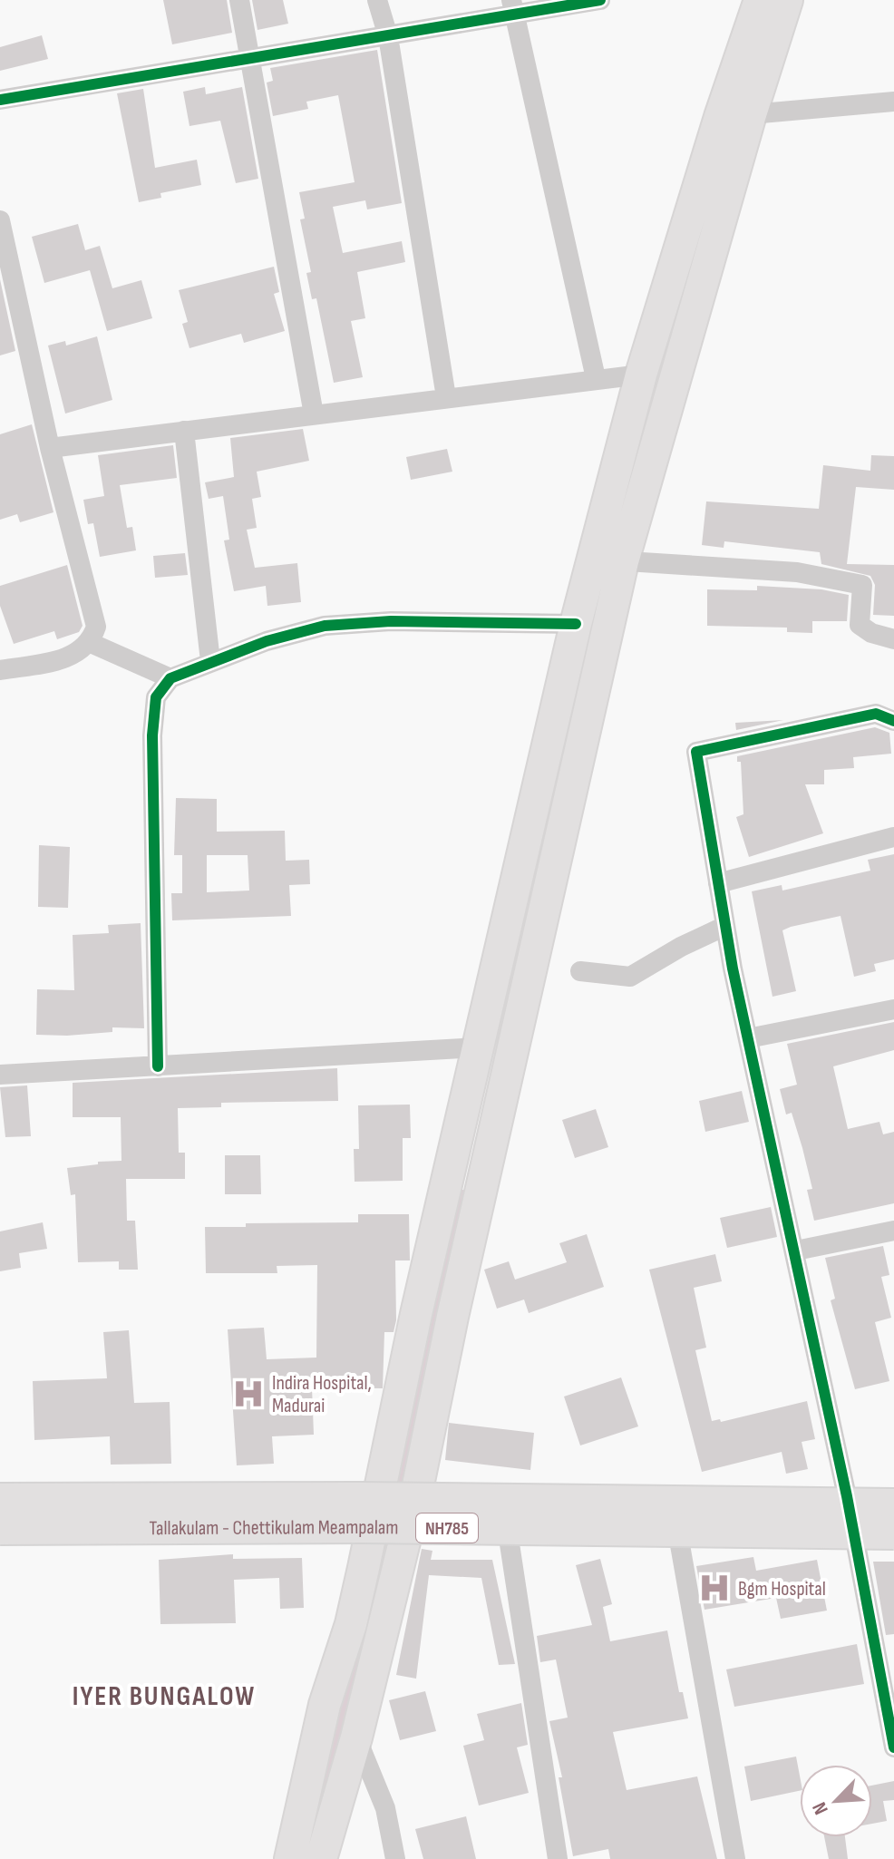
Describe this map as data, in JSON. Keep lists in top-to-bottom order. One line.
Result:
{"streets":{"highway":["Tallakulam - Chettikulam Meampalam","NH785"]},"districts":["IYER BUNGALOW"],"places":{"hospital":["Indira Hospital, Madurai","Bgm Hospital"]},"north":"bottom left"}
